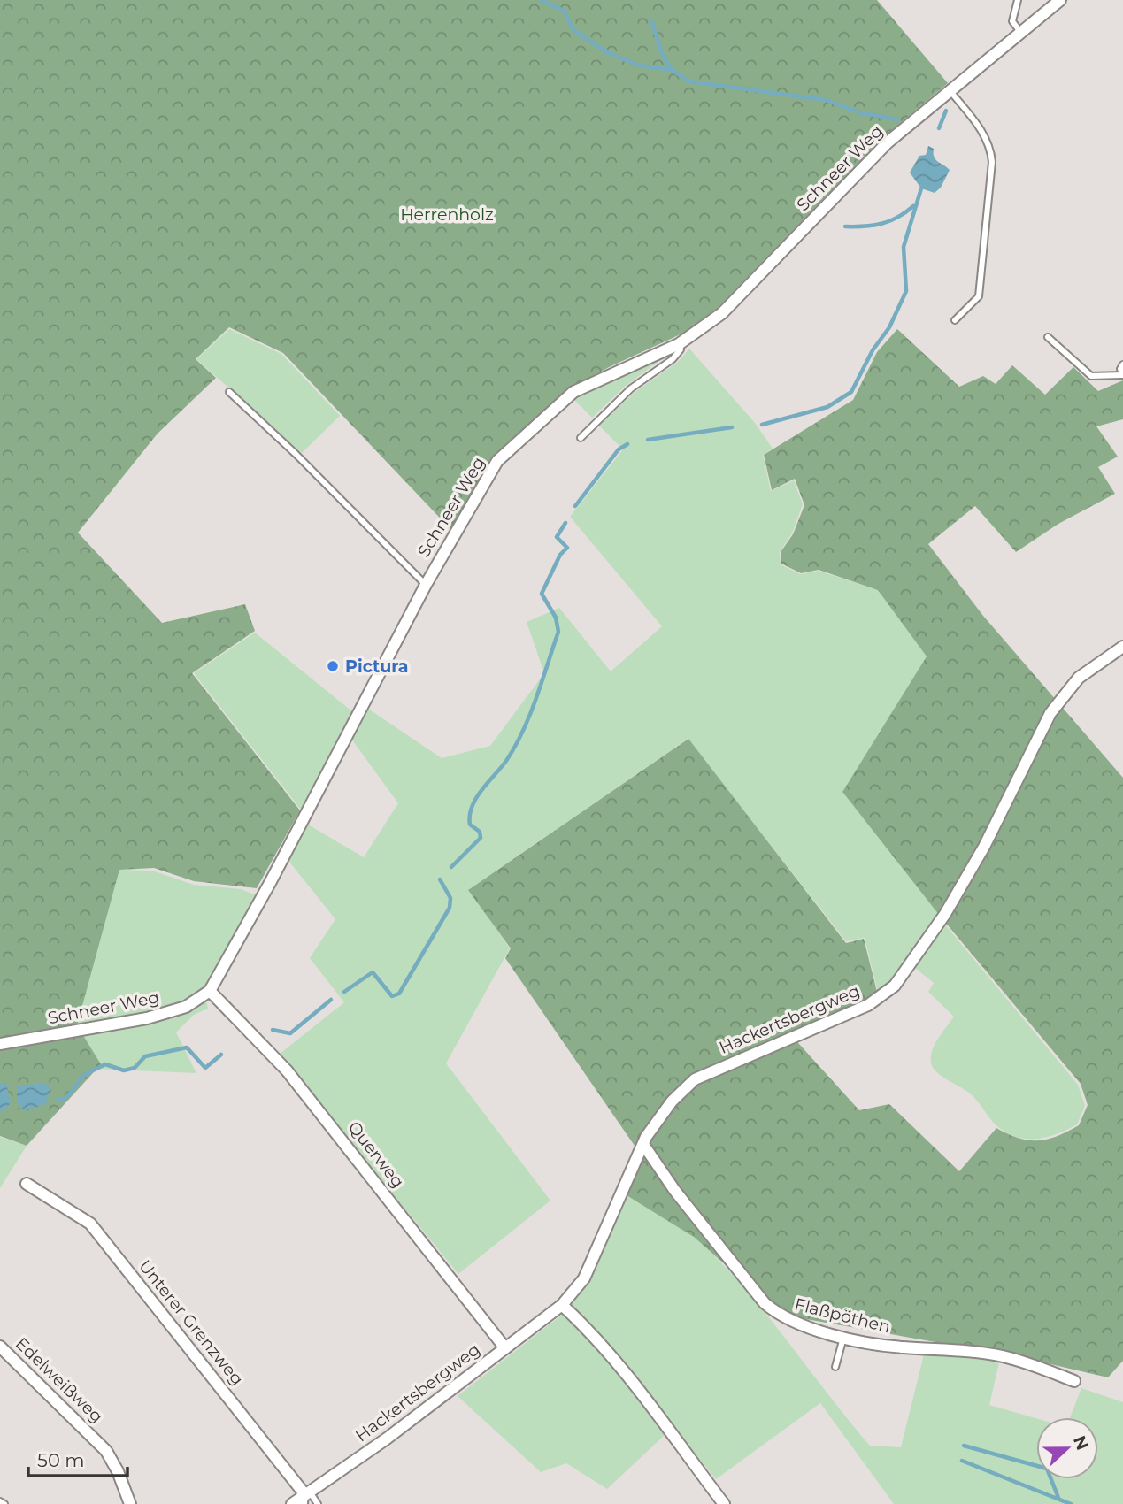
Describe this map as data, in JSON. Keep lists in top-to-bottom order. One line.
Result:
{"streets":{"street":["Schneer Weg","Hackertsbergweg","Querweg","Flaßpöthen","Unterer Grenzweg","Edelweißweg"]},"crossings":[["Schneer Weg","Querweg"],["Hackertsbergweg","Querweg"],["Hackertsbergweg","Flaßpöthen"],["Hackertsbergweg","Unterer Grenzweg"]],"parks":["Herrenholz"],"places":["Pictura"],"scale_bar":"50 m","north":"right"}
